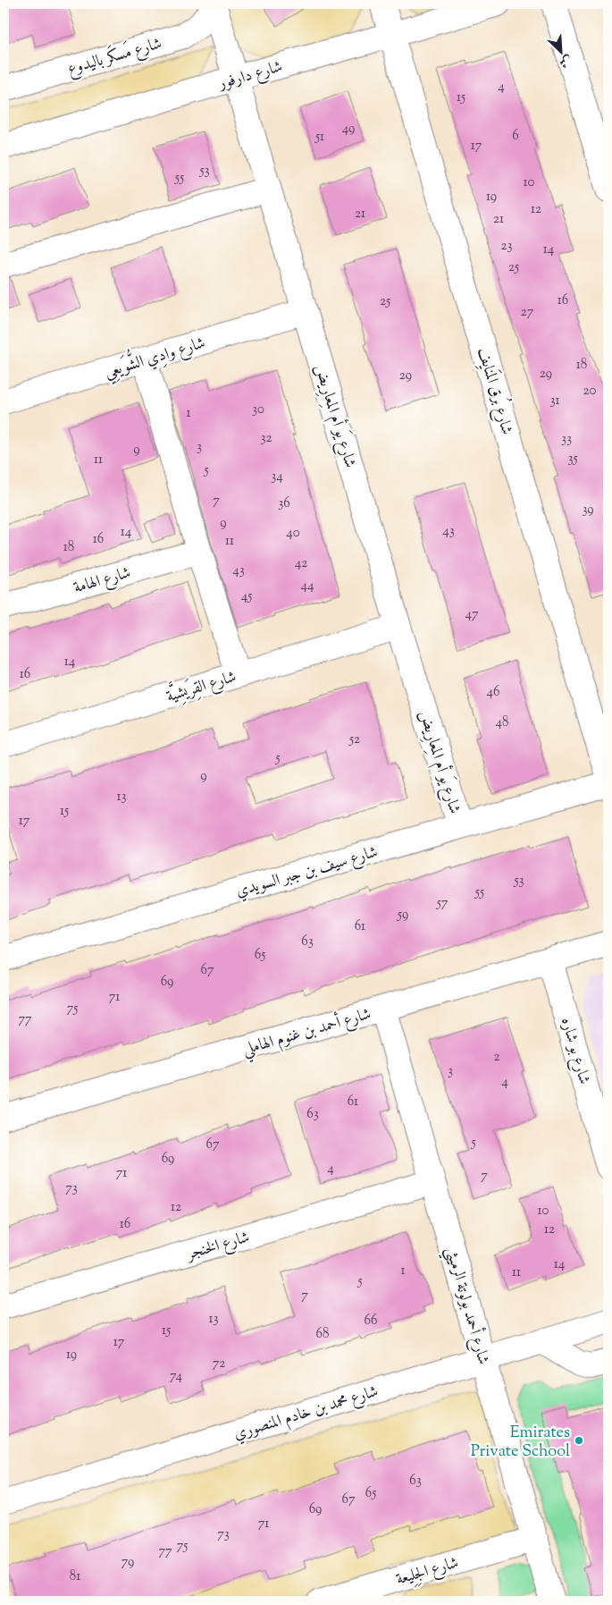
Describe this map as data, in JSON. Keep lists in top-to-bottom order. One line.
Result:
{"streets":{"street":["شارع مَسكَر باليدوع","شارع دارفور","شارع وادِي الشُّوَيعِي","شارع بُرق المَنايِف","شارع يَو أم المِعارِيض","شارع الهامة","شارع القِرَيشِيَّة","شارع سيف بن جبر السويدي","شارع أحمد بن غنوم الهاملي","شارع بو شاره","شارع الخنجر","شارع أحمد بولوتة الرميثي","شارع محمد بن خادم المنصوري","شارع الجِلِيعة"]},"crossings":[["شارع مَسكَر باليدوع","شارع يَو أم المِعارِيض"],["شارع دارفور","شارع بُرق المَنايِف"],["شارع دارفور","شارع يَو أم المِعارِيض"],["شارع وادِي الشُّوَيعِي","شارع يَو أم المِعارِيض"],["شارع يَو أم المِعارِيض","شارع القِرَيشِيَّة"],["شارع يَو أم المِعارِيض","شارع سيف بن جبر السويدي"],["شارع أحمد بن غنوم الهاملي","شارع بو شاره"],["شارع أحمد بن غنوم الهاملي","شارع أحمد بولوتة الرميثي"],["شارع الخنجر","شارع أحمد بولوتة الرميثي"],["شارع أحمد بولوتة الرميثي","شارع محمد بن خادم المنصوري"],["شارع أحمد بولوتة الرميثي","شارع الجِلِيعة"]],"places":["Emirates Private School"],"house_numbers":["4","15","49","6","51","17","53","55","10","19","12","21","21","23","14","25","16","25","27","18","29","29","20","31","30","1","32","33","3","9","35","11","5","34","7","36","39","9","43","14","40","16","11","18","42","43","44","45","47","14","16","46","48","52","5","9","13","15","17","53","55","57","59","61","63","65","67","69","71","75","77","2","3","4","61","63","5","67","69","4","71","7","73","12","10","16","12","14","1","11","5","7","13","66","15","68","17","19","72","74","63","65","67","69","71","73","75","77","79","81"],"north":"bottom right"}
